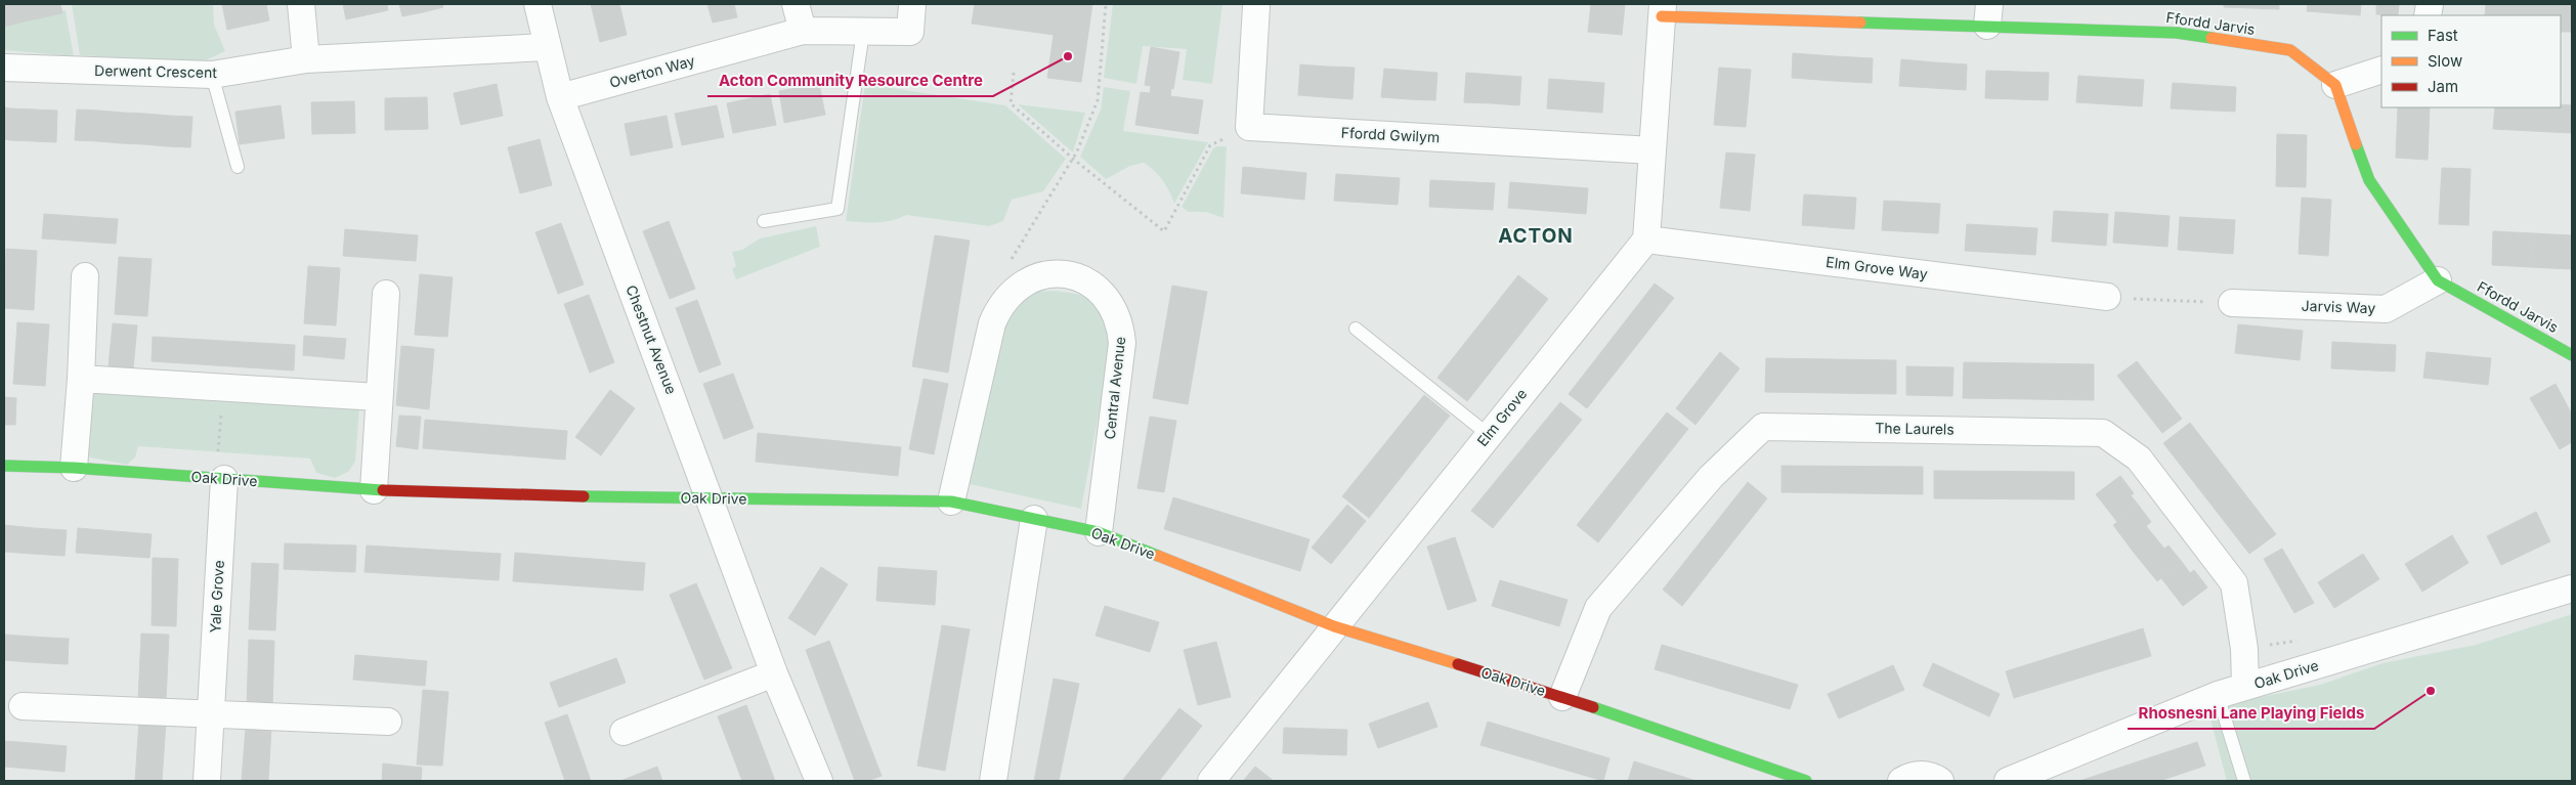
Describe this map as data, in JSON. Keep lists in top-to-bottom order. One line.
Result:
{"streets":{"street":["Ffordd Jarvis","Derwent Crescent","Overton Way","Ffordd Gwilym","Elm Grove Way","Jarvis Way","Chestnut Avenue","Central Avenue","Elm Grove","The Laurels","Oak Drive","Yale Grove"]},"crossings":[["Ffordd Jarvis","Jarvis Way"],["Derwent Crescent","Chestnut Avenue"],["Overton Way","Chestnut Avenue"],["Elm Grove Way","Elm Grove"],["Chestnut Avenue","Oak Drive"],["Central Avenue","Oak Drive"],["Elm Grove","Oak Drive"],["The Laurels","Oak Drive"],["Oak Drive","Yale Grove"]],"districts":["ACTON"],"places":["Acton Community Resource Centre","Rhosnesni Lane Playing Fields"],"legend":["Fast","Slow","Jam"]}
